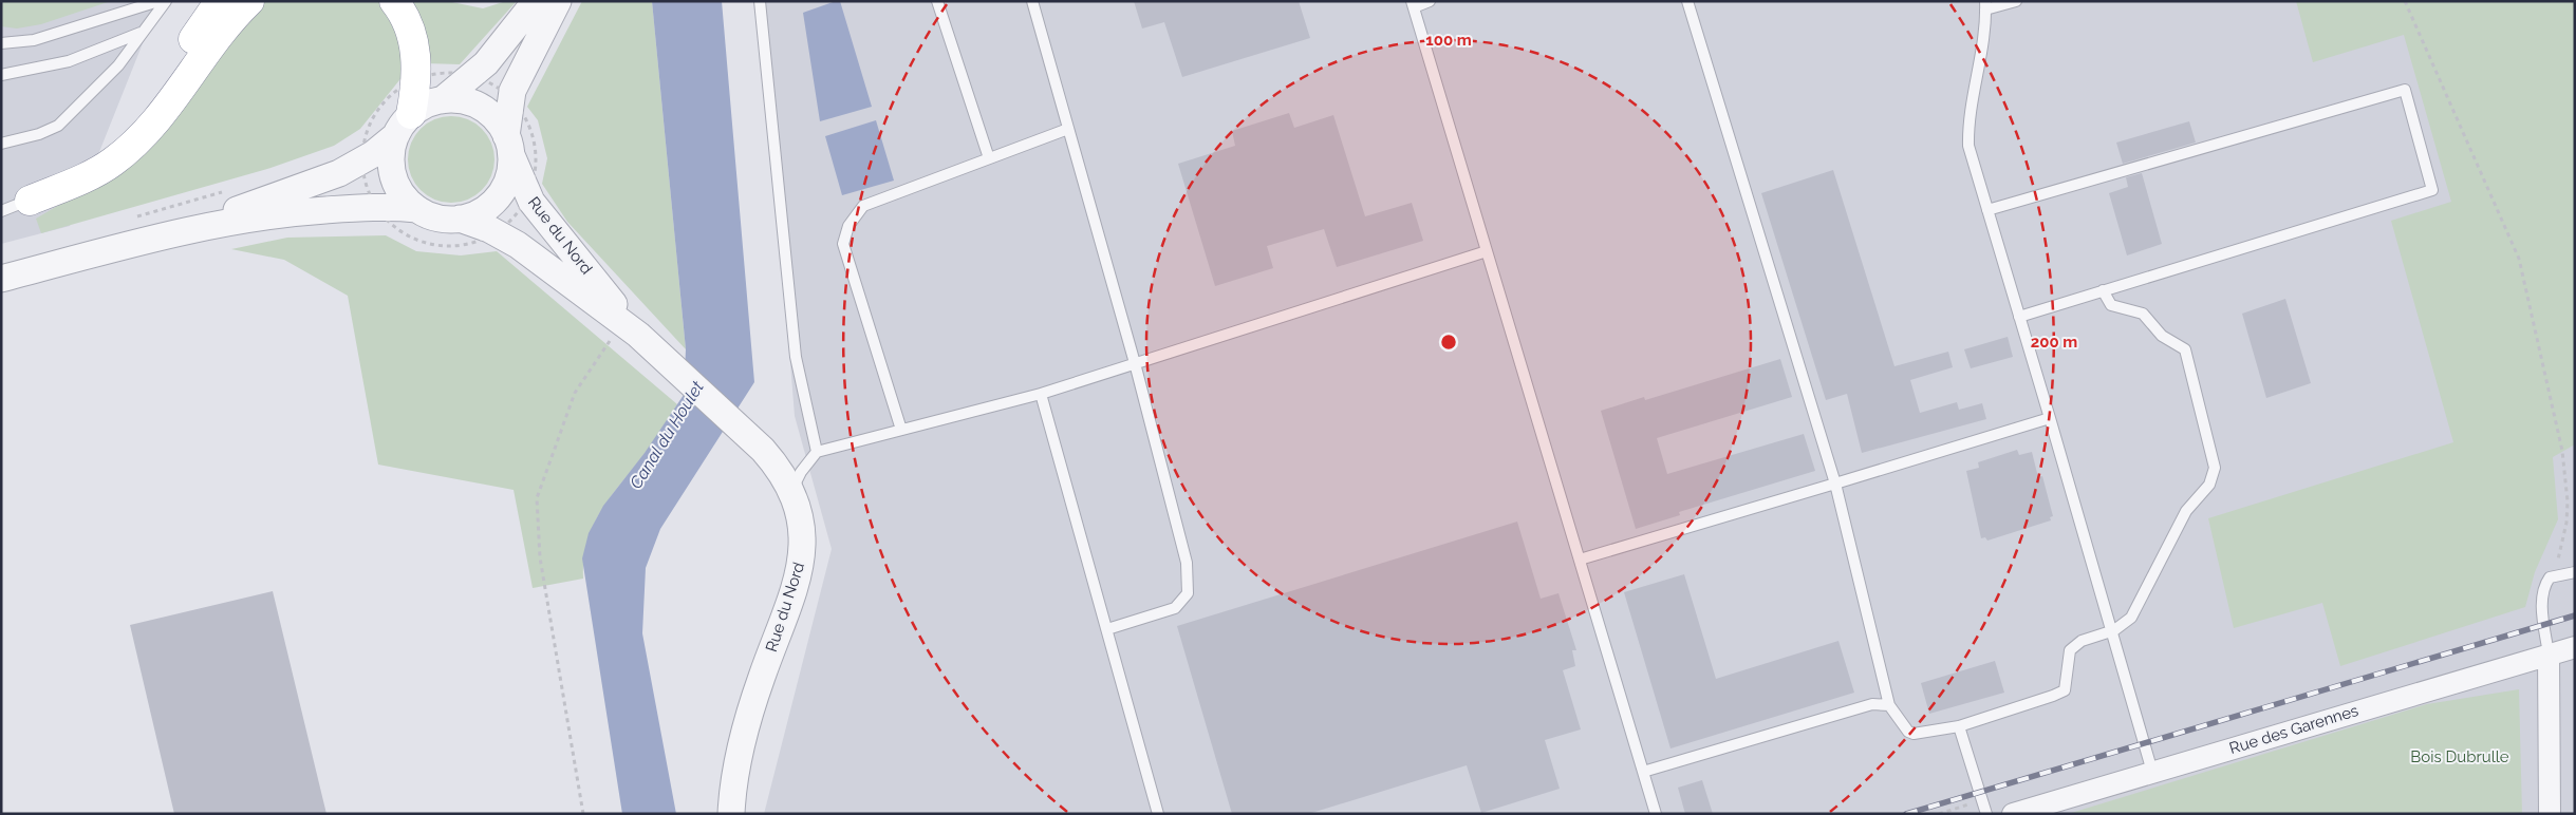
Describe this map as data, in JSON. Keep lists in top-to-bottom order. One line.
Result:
{"streets":{"street":["Rue du Nord","Rue des Garennes"]},"water":["Canal du Houlet"],"parks":["Bois Dubrulle"],"rings":["100 m","200 m"]}
